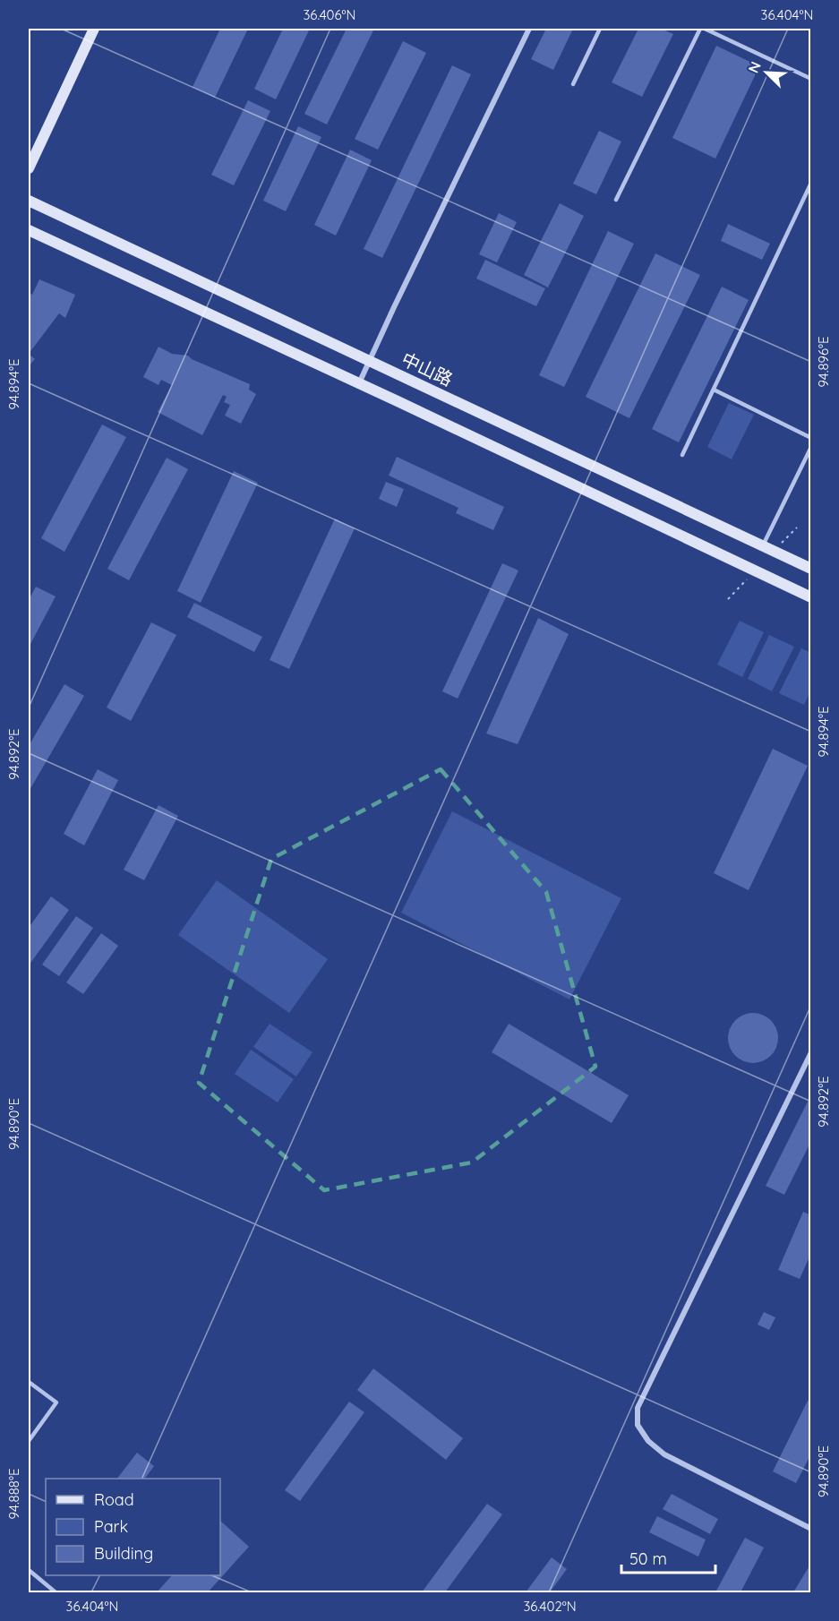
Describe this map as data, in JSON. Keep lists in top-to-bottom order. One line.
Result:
{"streets":{"main road":["中山路"]},"legend":["Road","Park","Building"],"scale_bar":"50 m","north":"top left","coordinates":["36.406°N","36.404°N","94.896°E","94.894°E","94.892°E","94.890°E","94.888°E","36.402°N"]}
